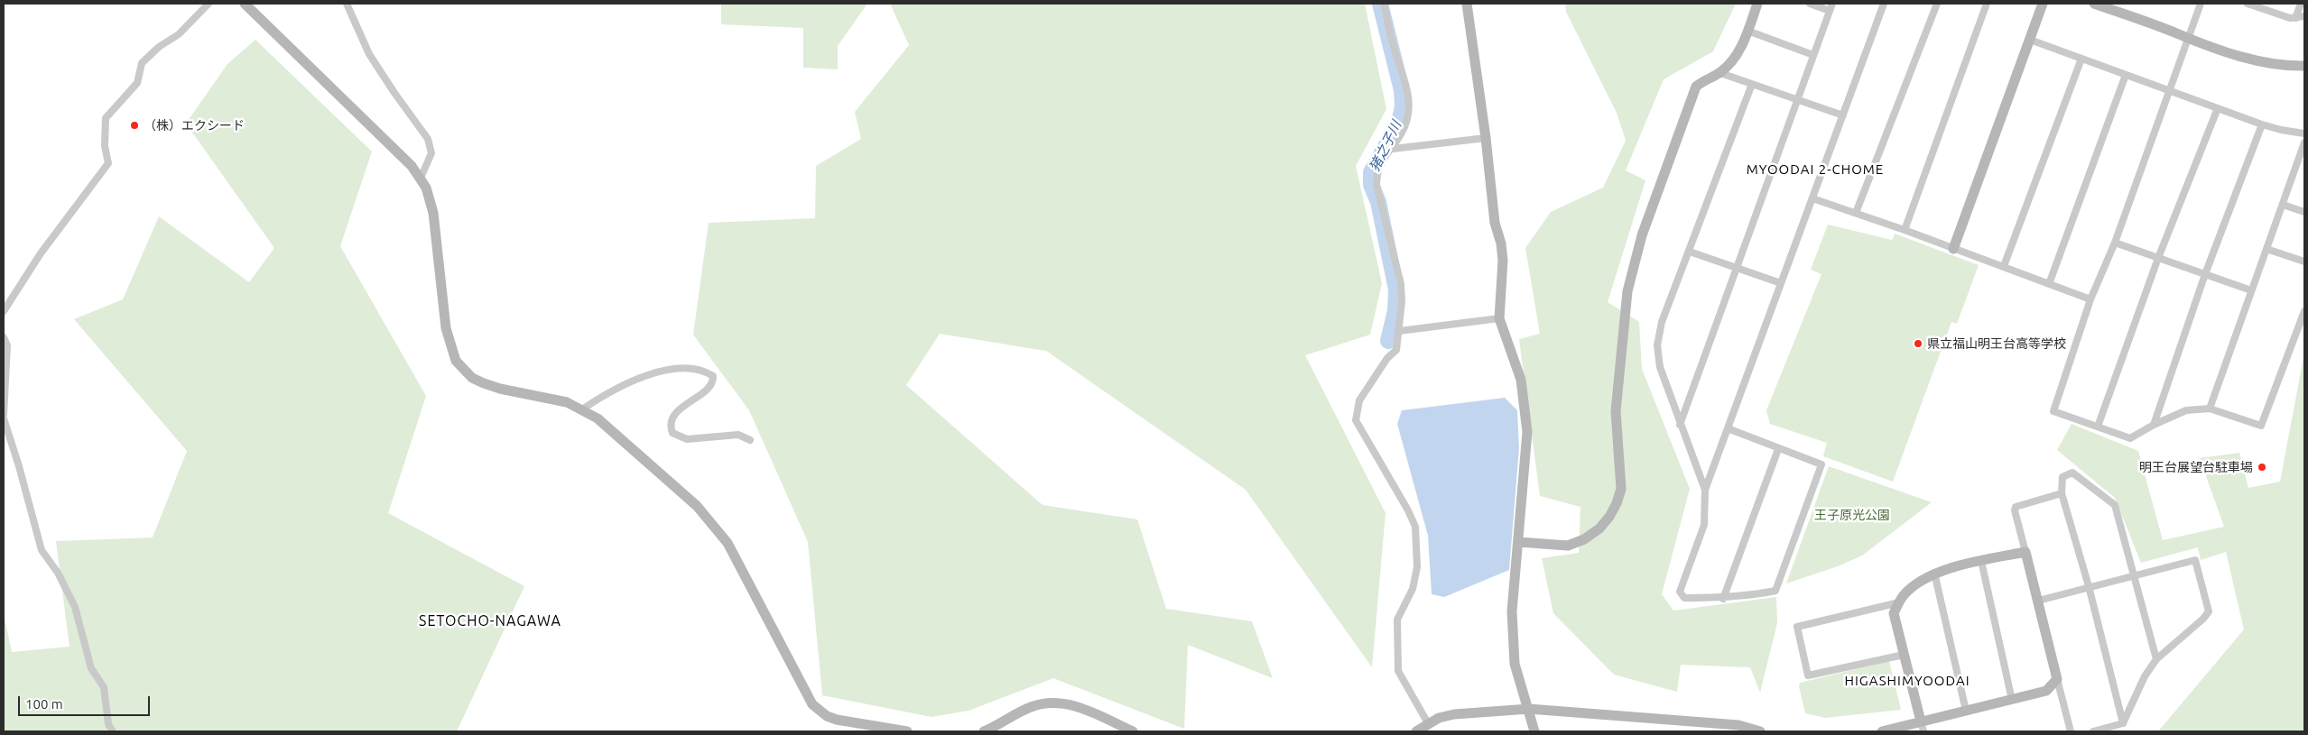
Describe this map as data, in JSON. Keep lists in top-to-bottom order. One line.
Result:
{"districts":["MYOODAI 2-CHOME","SETOCHO-NAGAWA","HIGASHIMYOODAI"],"water":["猪之子川"],"parks":["王子原光公園"],"places":["（株）エクシード","県立福山明王台高等学校","明王台展望台駐車場"],"scale_bar":"100 m"}
